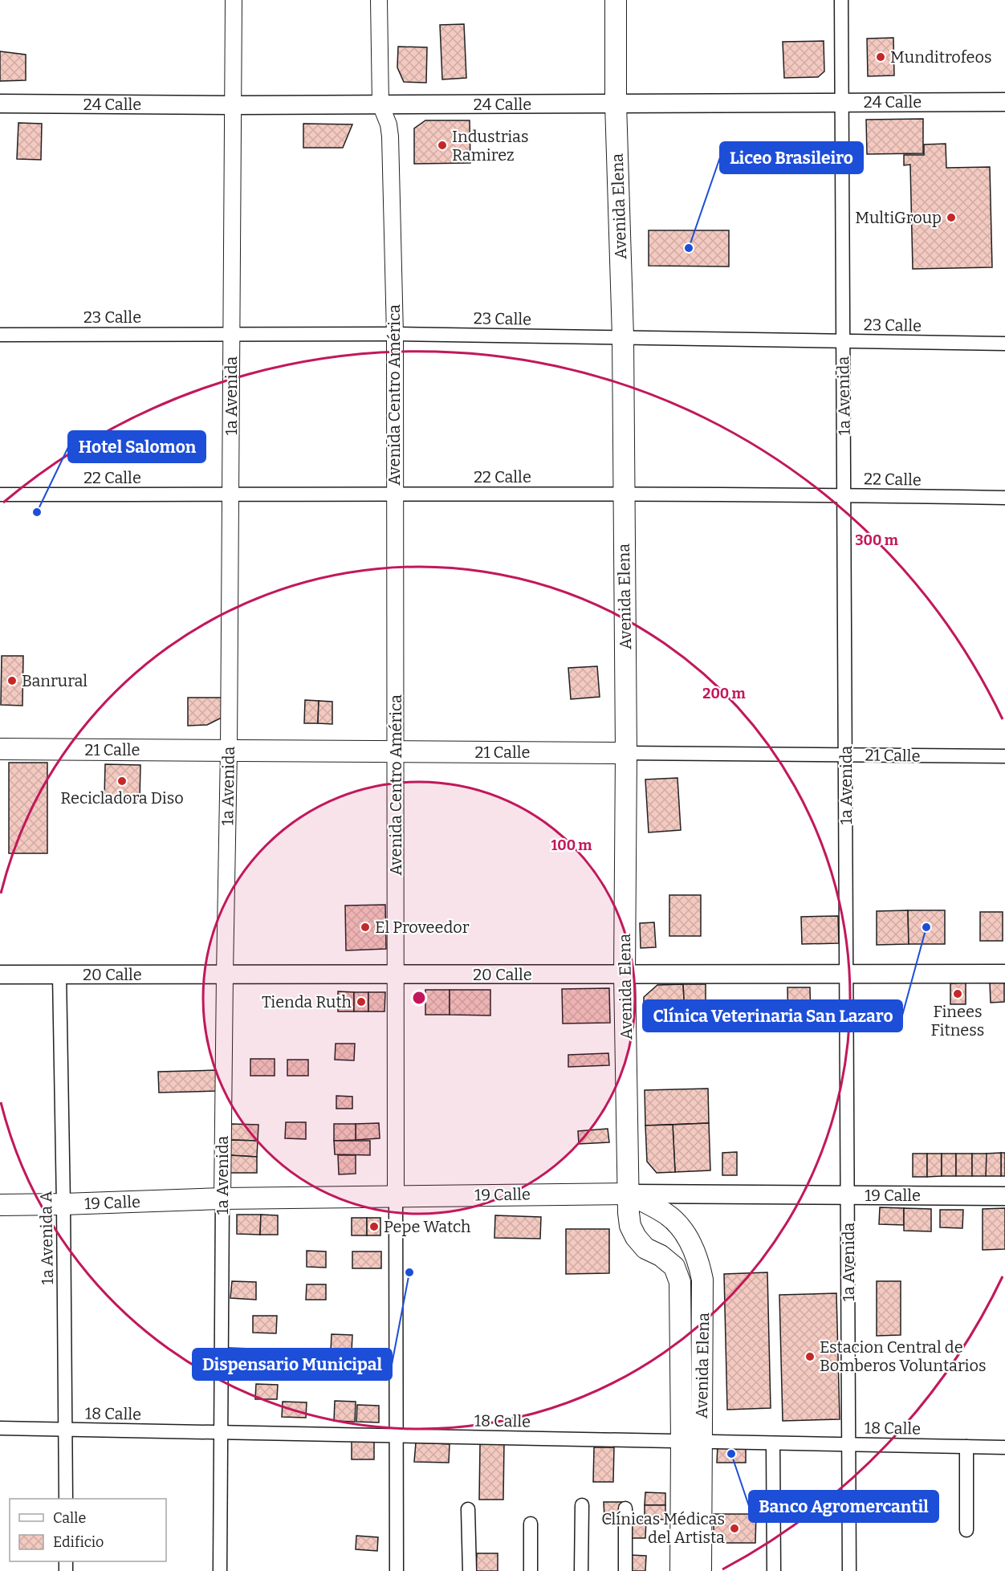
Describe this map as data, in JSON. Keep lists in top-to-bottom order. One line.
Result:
{"streets":{"main road":["24 Calle","Avenida Elena","21 Calle","20 Calle","19 Calle"],"street":["23 Calle","Avenida Centro América","1a Avenida","22 Calle","1a Avenida A","18 Calle"]},"crossings":[["24 Calle","Avenida Elena"],["24 Calle","Avenida Centro América"],["24 Calle","1a Avenida"],["Avenida Elena","23 Calle"],["Avenida Elena","22 Calle"],["Avenida Elena","21 Calle"],["Avenida Elena","20 Calle"],["Avenida Elena","19 Calle"],["Avenida Elena","18 Calle"],["23 Calle","Avenida Centro América"],["23 Calle","1a Avenida"],["Avenida Centro América","22 Calle"],["Avenida Centro América","21 Calle"],["Avenida Centro América","20 Calle"],["Avenida Centro América","19 Calle"],["Avenida Centro América","18 Calle"],["1a Avenida","22 Calle"],["1a Avenida","21 Calle"],["1a Avenida","20 Calle"],["1a Avenida","19 Calle"],["1a Avenida","18 Calle"],["20 Calle","1a Avenida A"],["19 Calle","1a Avenida A"],["1a Avenida A","18 Calle"]],"places":["Munditrofeos","Industrias Ramirez","MultiGroup","Liceo Brasileiro","Hotel Salomon","Banrural","Recicladora Diso","El Proveedor","Clínica Veterinaria San Lazaro","Finees Fitness","Tienda Ruth","Pepe Watch","Dispensario Municipal","Estacion Central de Bomberos Voluntarios","Banco Agromercantil","Clínicas Médicas del Artista"],"legend":["Calle","Edificio"],"rings":["300 m","200 m","100 m"]}
